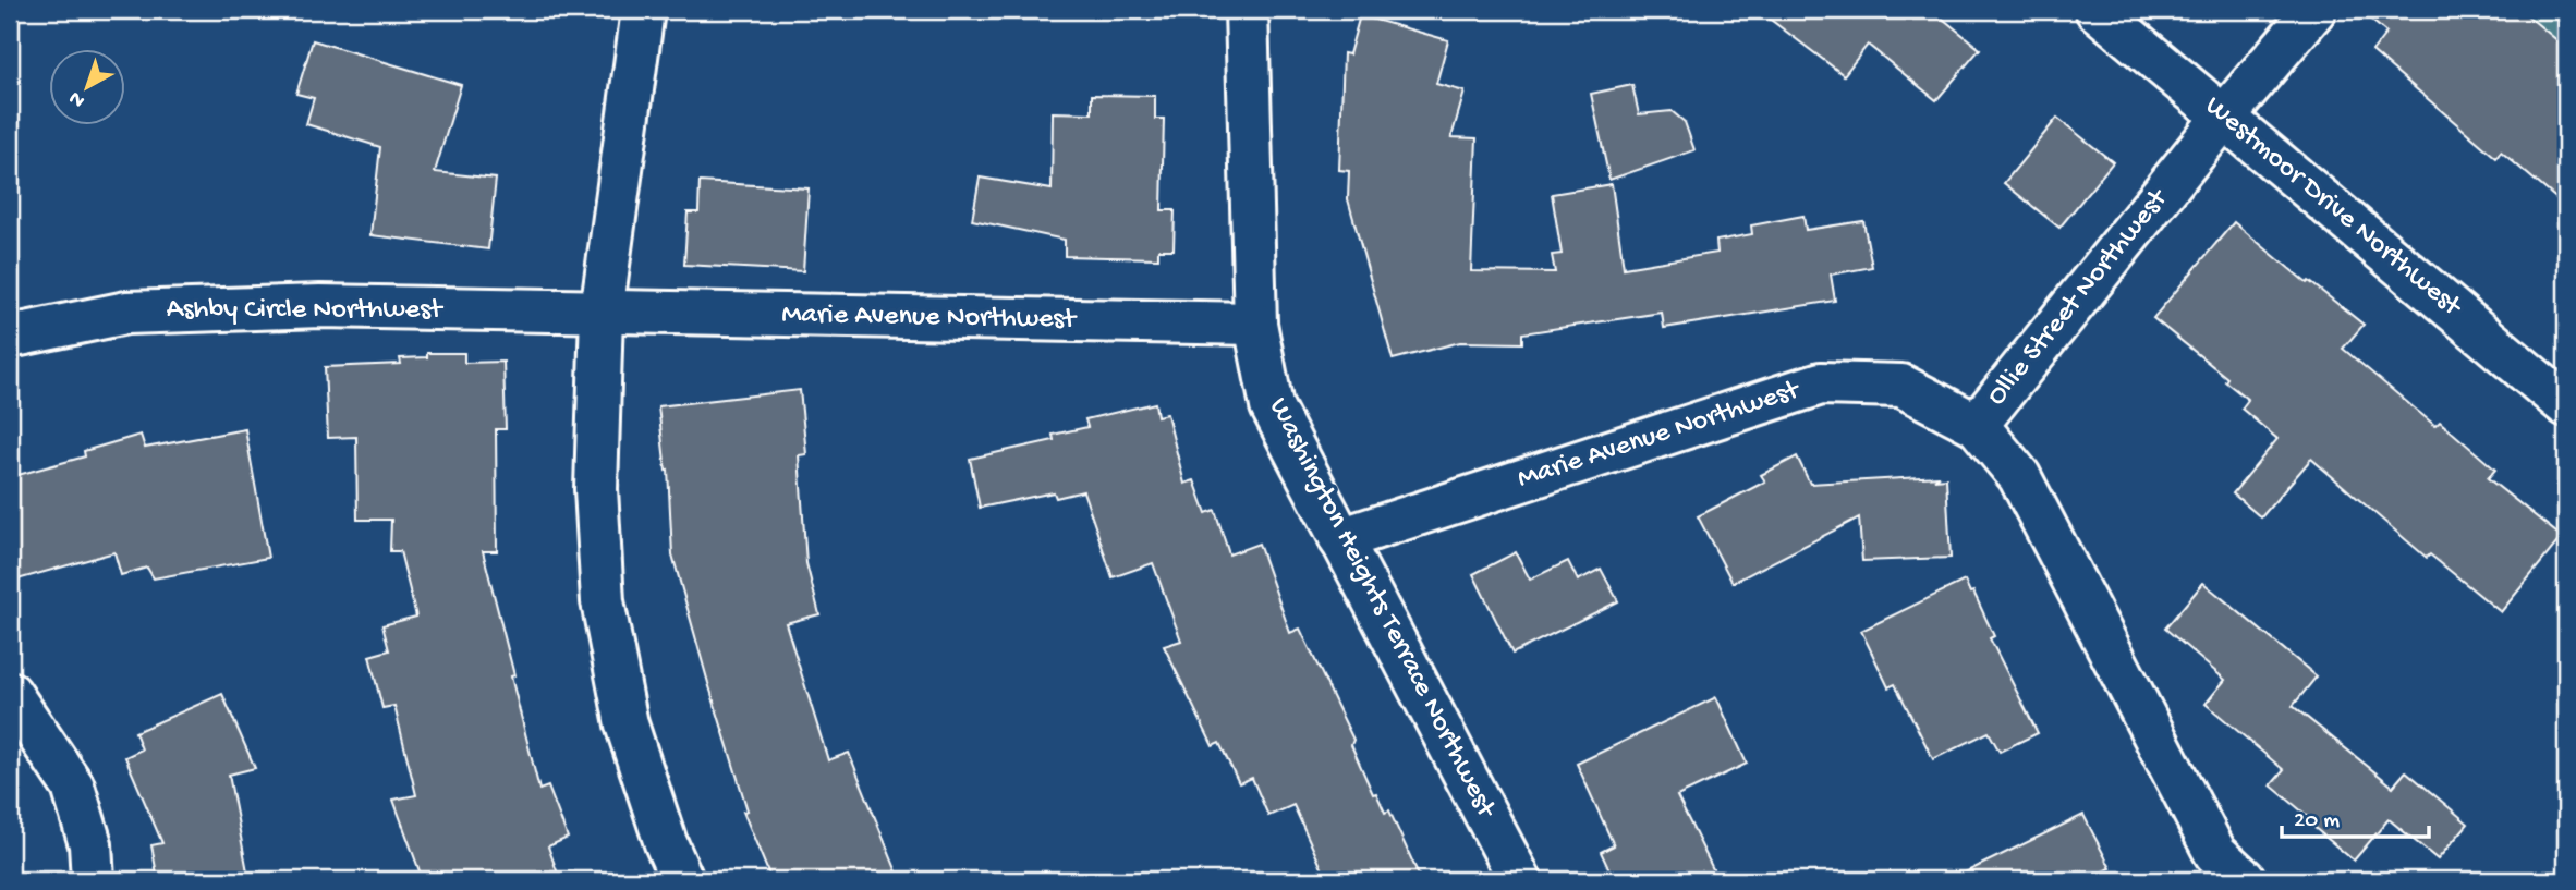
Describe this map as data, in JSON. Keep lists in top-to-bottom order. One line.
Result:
{"streets":{"street":["Westmoor Drive Northwest","Ollie Street Northwest","Ashby Circle Northwest","Marie Avenue Northwest","Washington Heights Terrace Northwest"]},"crossings":[["Westmoor Drive Northwest","Ollie Street Northwest"],["Ollie Street Northwest","Marie Avenue Northwest"],["Ashby Circle Northwest","Marie Avenue Northwest"],["Marie Avenue Northwest","Washington Heights Terrace Northwest"]],"scale_bar":"20 m","north":"bottom left"}
